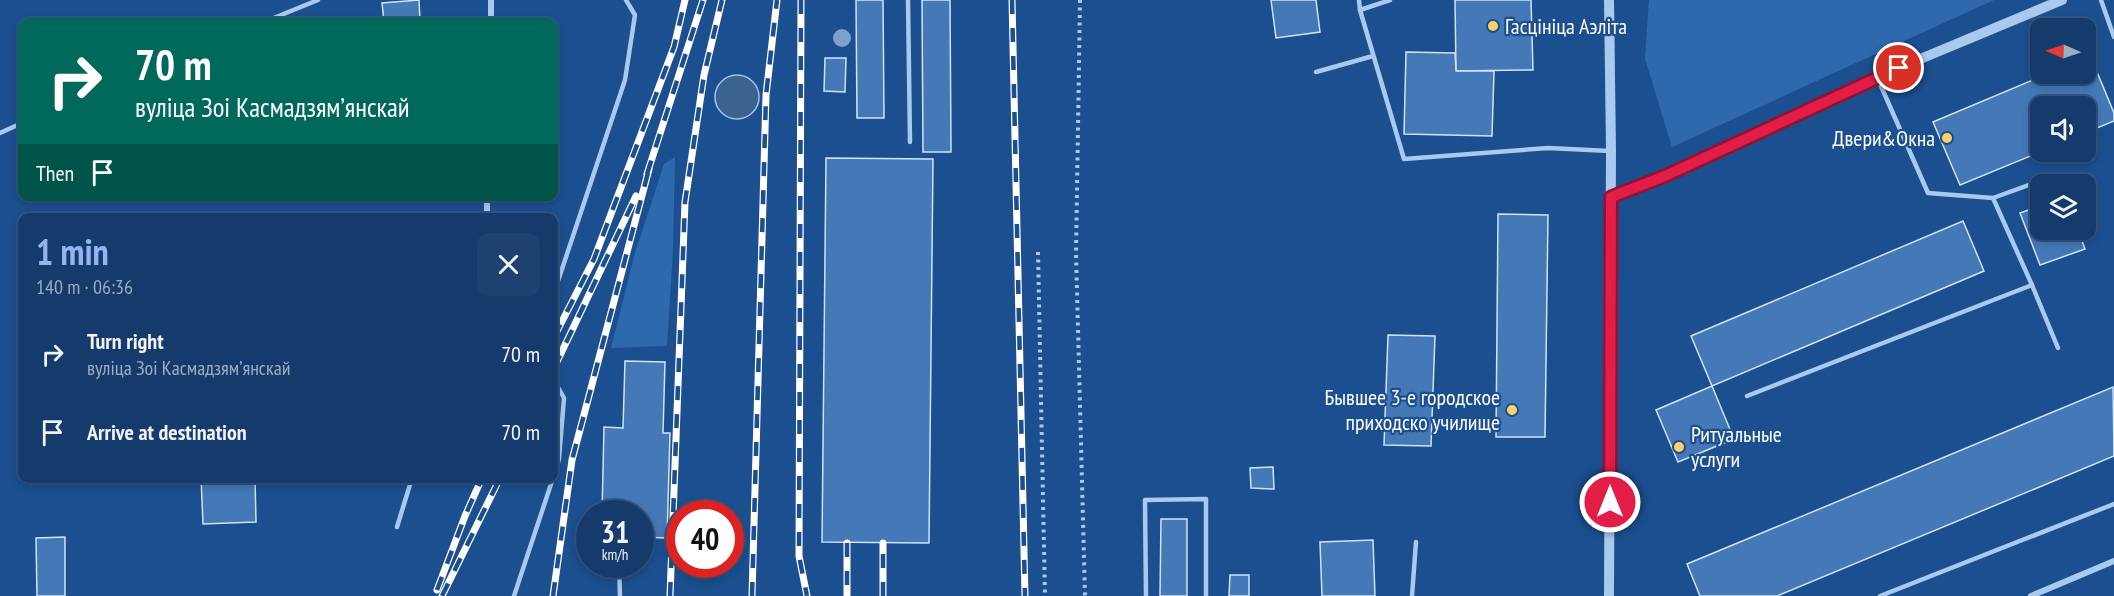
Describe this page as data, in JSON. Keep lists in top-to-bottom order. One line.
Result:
{"places":["Гасцініца Аэліта","Двери&Окна","Бывшее 3-е городское приходско училище","Ритуальные услуги"],"north":"left","page":{"turn":["70 m","вуліца Зоі Касмадзямʼянскай"],"then":"Then","heading":["1 min","140 m · 06:36"],"list":[{"name":"Turn right","note":"вуліца Зоі Касмадзямʼянскай","value":"70 m"},{"name":"Arrive at destination","value":"70 m"}],"speed":"31 km/h","limit":"40"}}
